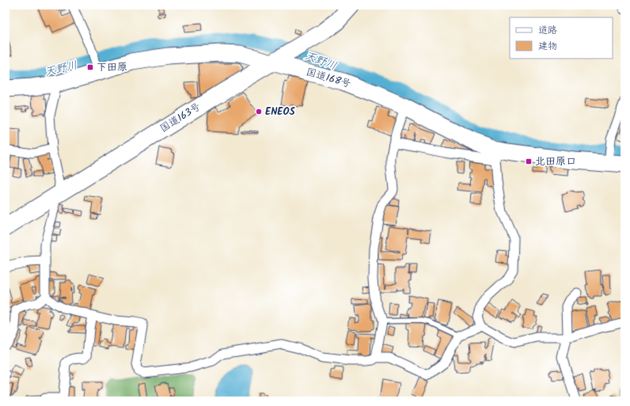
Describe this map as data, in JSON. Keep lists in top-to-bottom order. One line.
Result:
{"streets":{"highway":["国道168号","国道163号"]},"crossings":[["国道168号","国道163号"]],"water":["天野川"],"places":{"transit":["下田原","北田原口"],"other":["ENEOS"]},"legend":["道路","建物"]}
